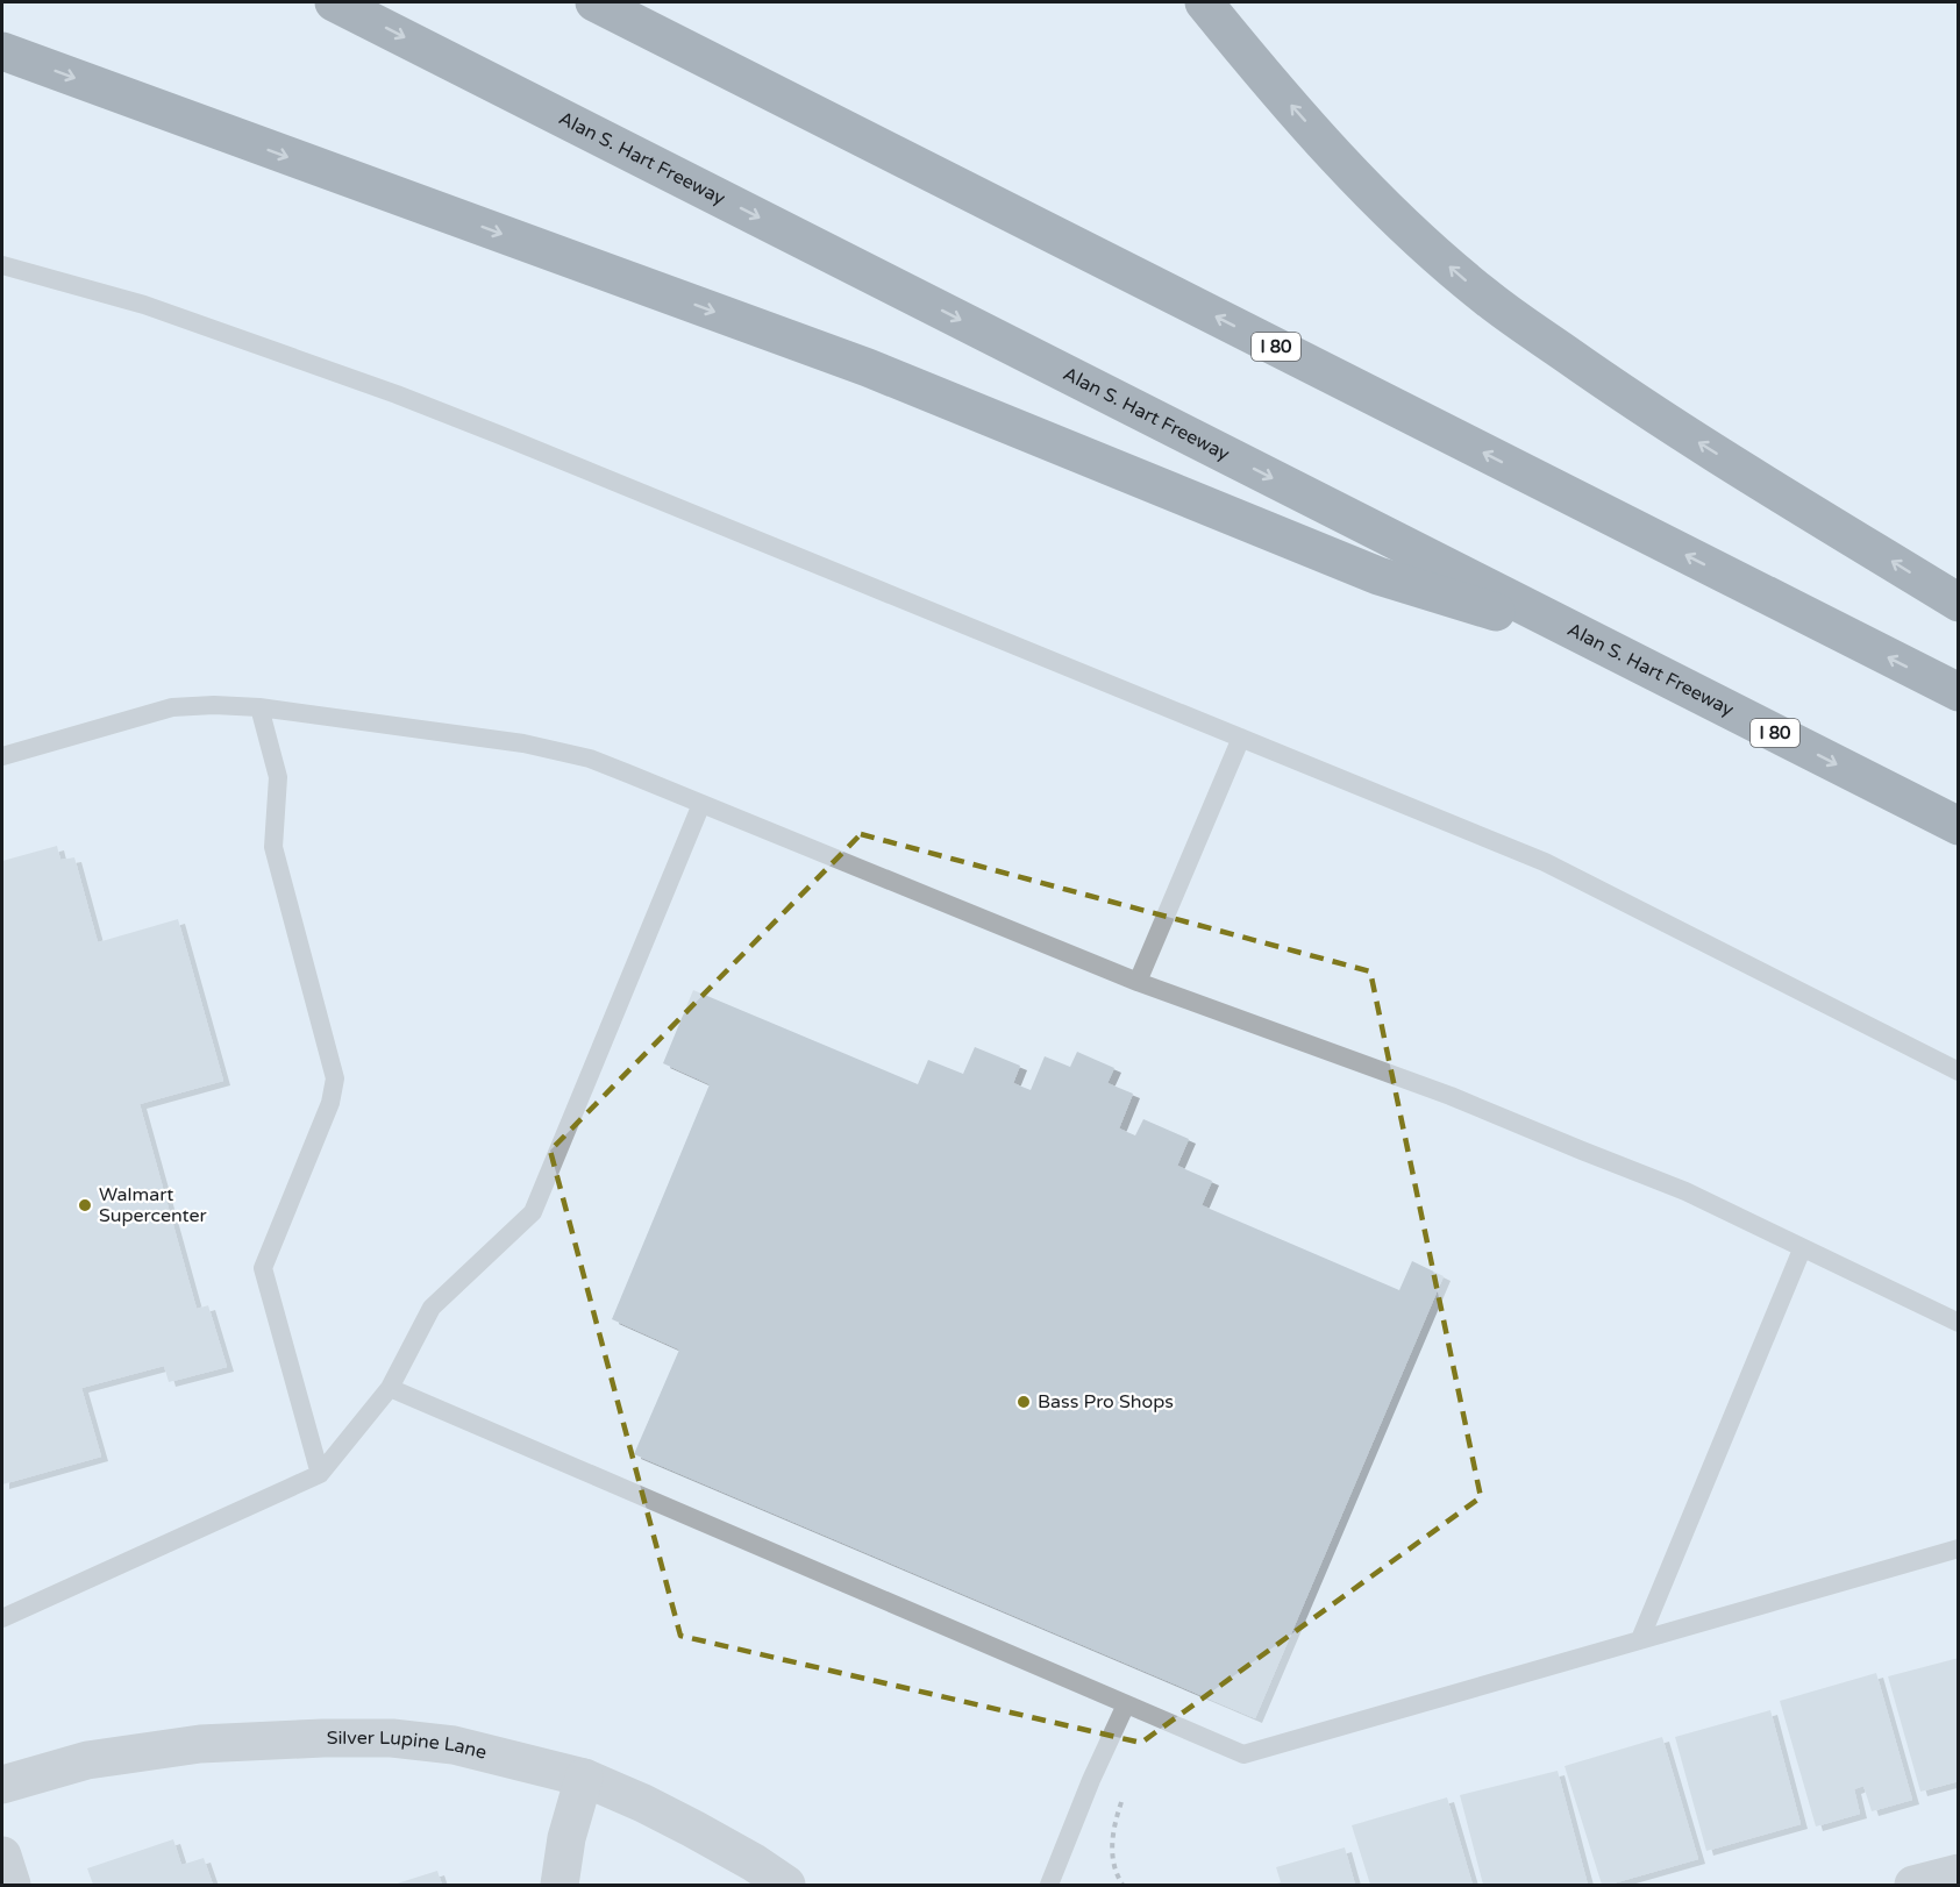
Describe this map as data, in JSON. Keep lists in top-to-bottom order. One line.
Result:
{"streets":{"highway":["Alan S. Hart Freeway","I 80"],"street":["Silver Lupine Lane"]},"places":["Walmart Supercenter","Bass Pro Shops"]}
